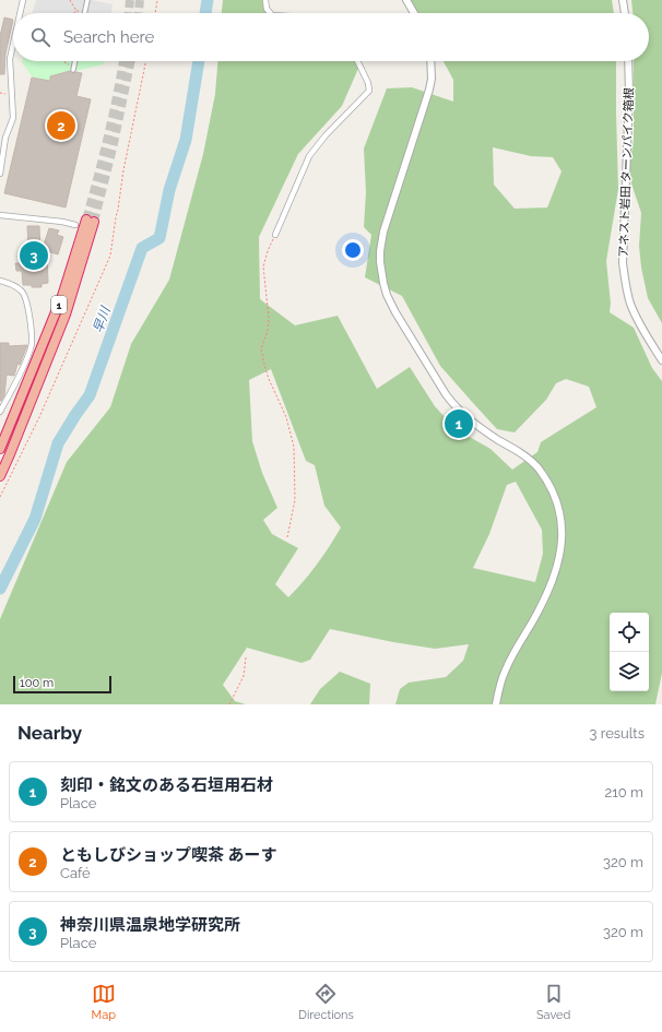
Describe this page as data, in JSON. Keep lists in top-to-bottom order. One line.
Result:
{"streets":{"highway":["1"],"street":["アネスト岩田 ターンパイク箱根"]},"water":["早川"],"scale_bar":"100 m","page":{"search":"Search here","pins":["2","3","1"],"scale":"100 m","heading":["Nearby","3 results"],"list":[{"mark":"1","name":"刻印・銘文のある石垣用石材","note":"Place","value":"210 m"},{"mark":"2","name":"ともしびショップ喫茶 あーす","note":"Café","value":"320 m"},{"mark":"3","name":"神奈川県温泉地学研究所","note":"Place","value":"320 m"}],"nav":["Map","Directions","Saved"]}}
